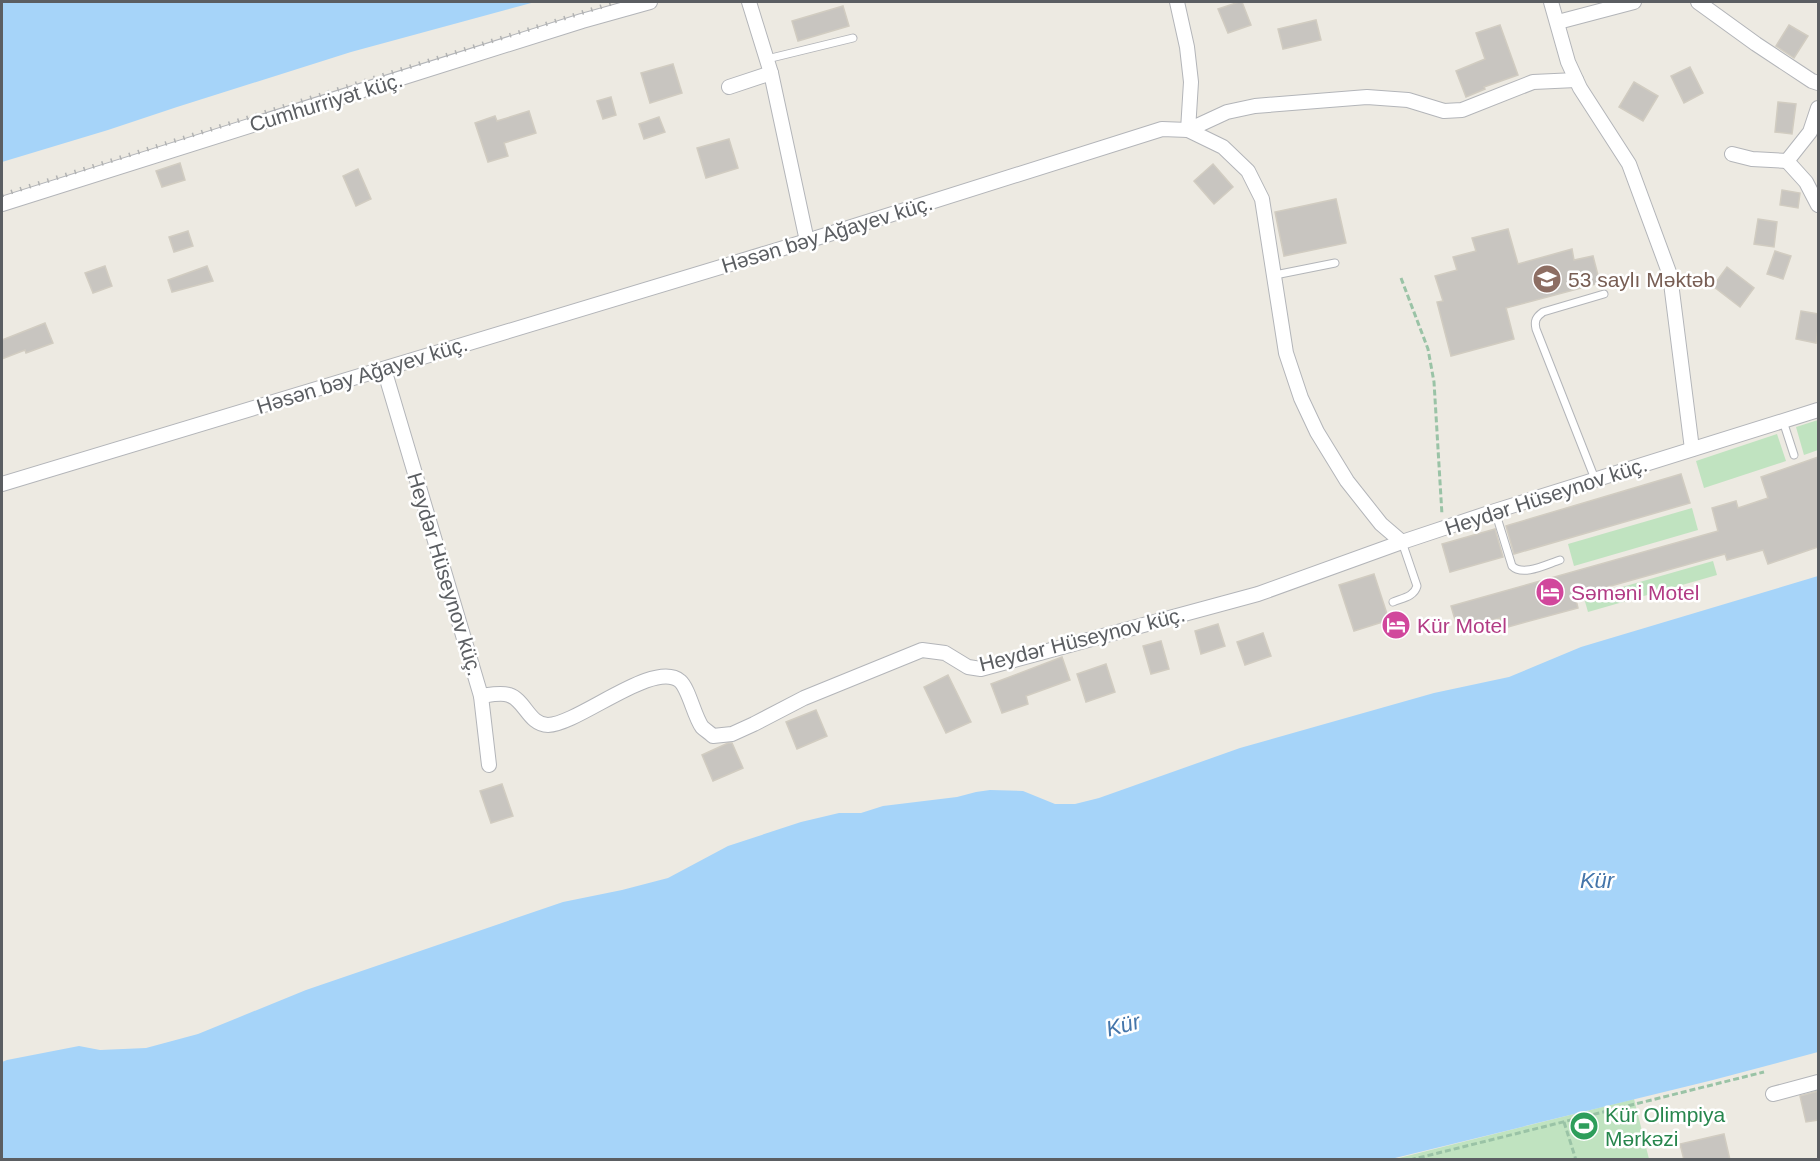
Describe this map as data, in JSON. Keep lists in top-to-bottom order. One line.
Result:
{"streets":{"street":["Cumhurriyət küç.","Həsən bəy Ağayev küç.","Heydər Hüseynov küç."]},"crossings":[["Həsən bəy Ağayev küç.","Heydər Hüseynov küç."]],"water":["Kür"],"places":{"school or university":["53 saylı Məktəb"],"hotel":["Səməni Motel","Kür Motel"],"sports":["Kür Olimpiya Mərkəzi"]}}
